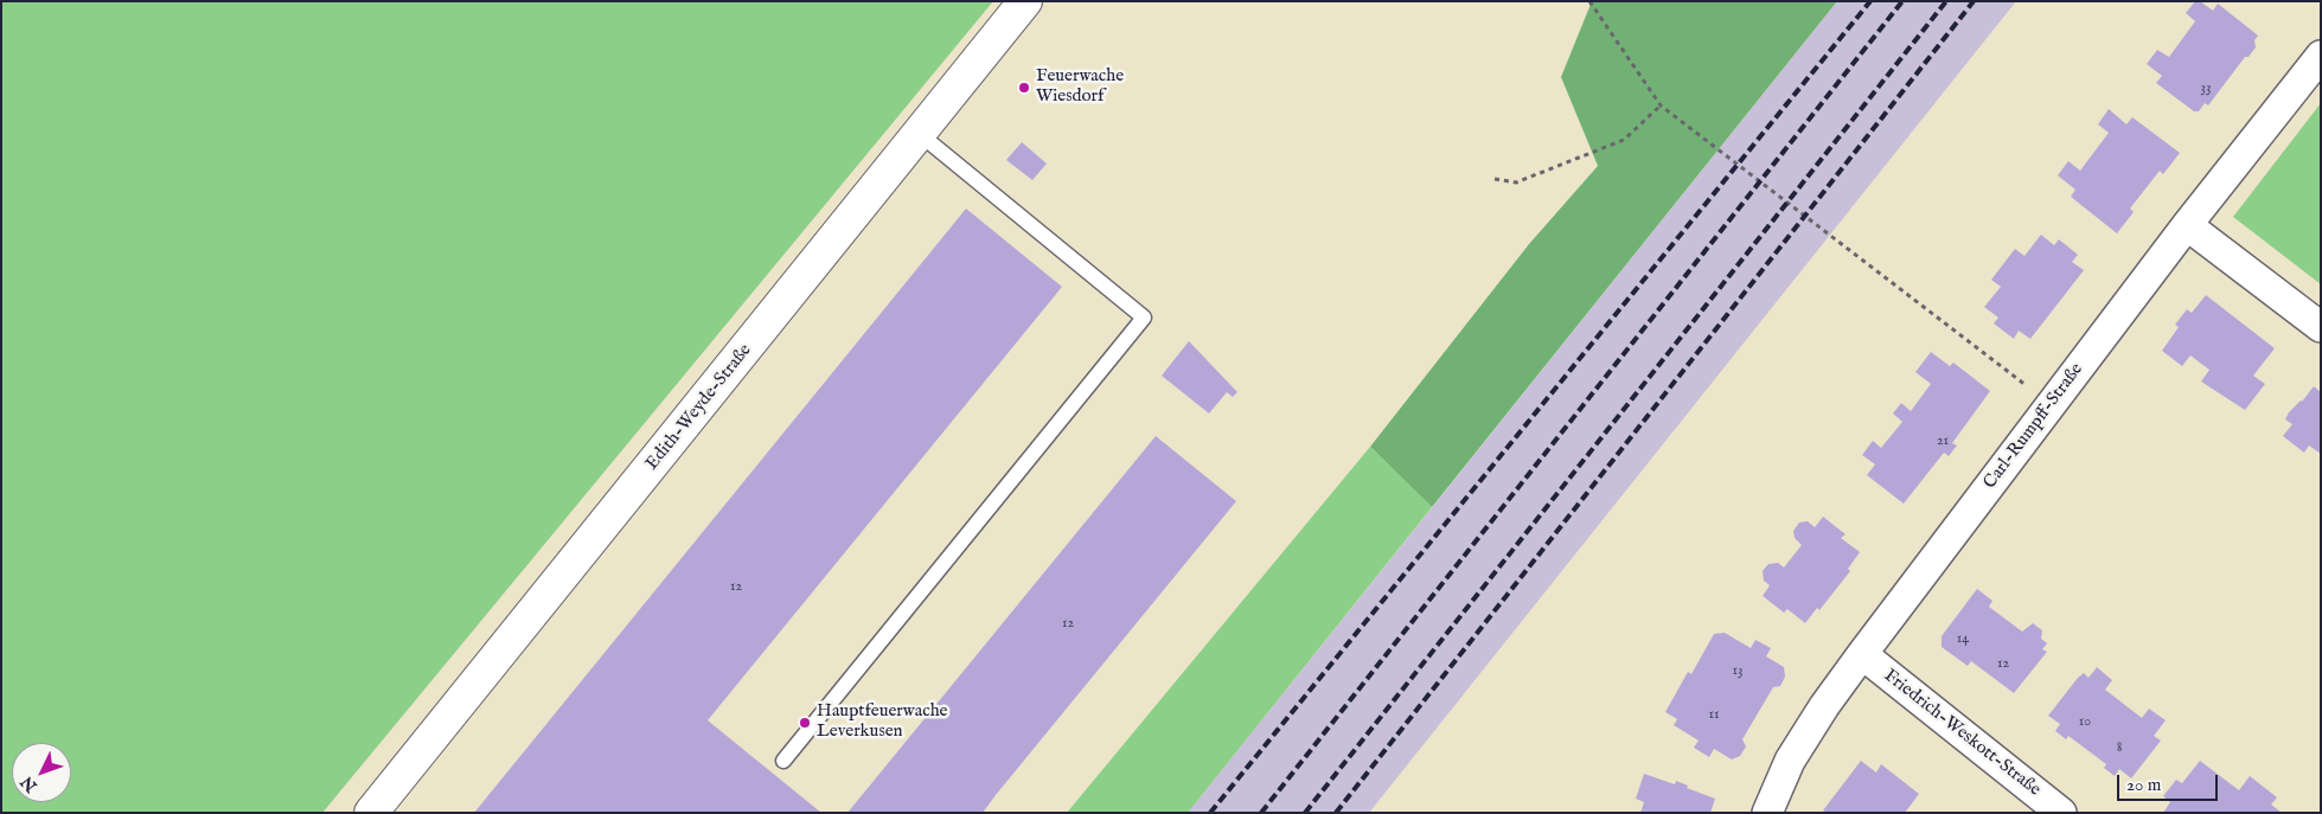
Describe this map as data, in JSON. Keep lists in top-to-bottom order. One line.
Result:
{"streets":{"street":["Edith-Weyde-Straße","Carl-Rumpff-Straße","Friedrich-Weskott-Straße"]},"crossings":[["Carl-Rumpff-Straße","Friedrich-Weskott-Straße"]],"places":["Feuerwache Wiesdorf","Hauptfeuerwache Leverkusen"],"house_numbers":["33","21","12","12","14","12","13","11","10","8"],"scale_bar":"20 m","north":"bottom left"}
